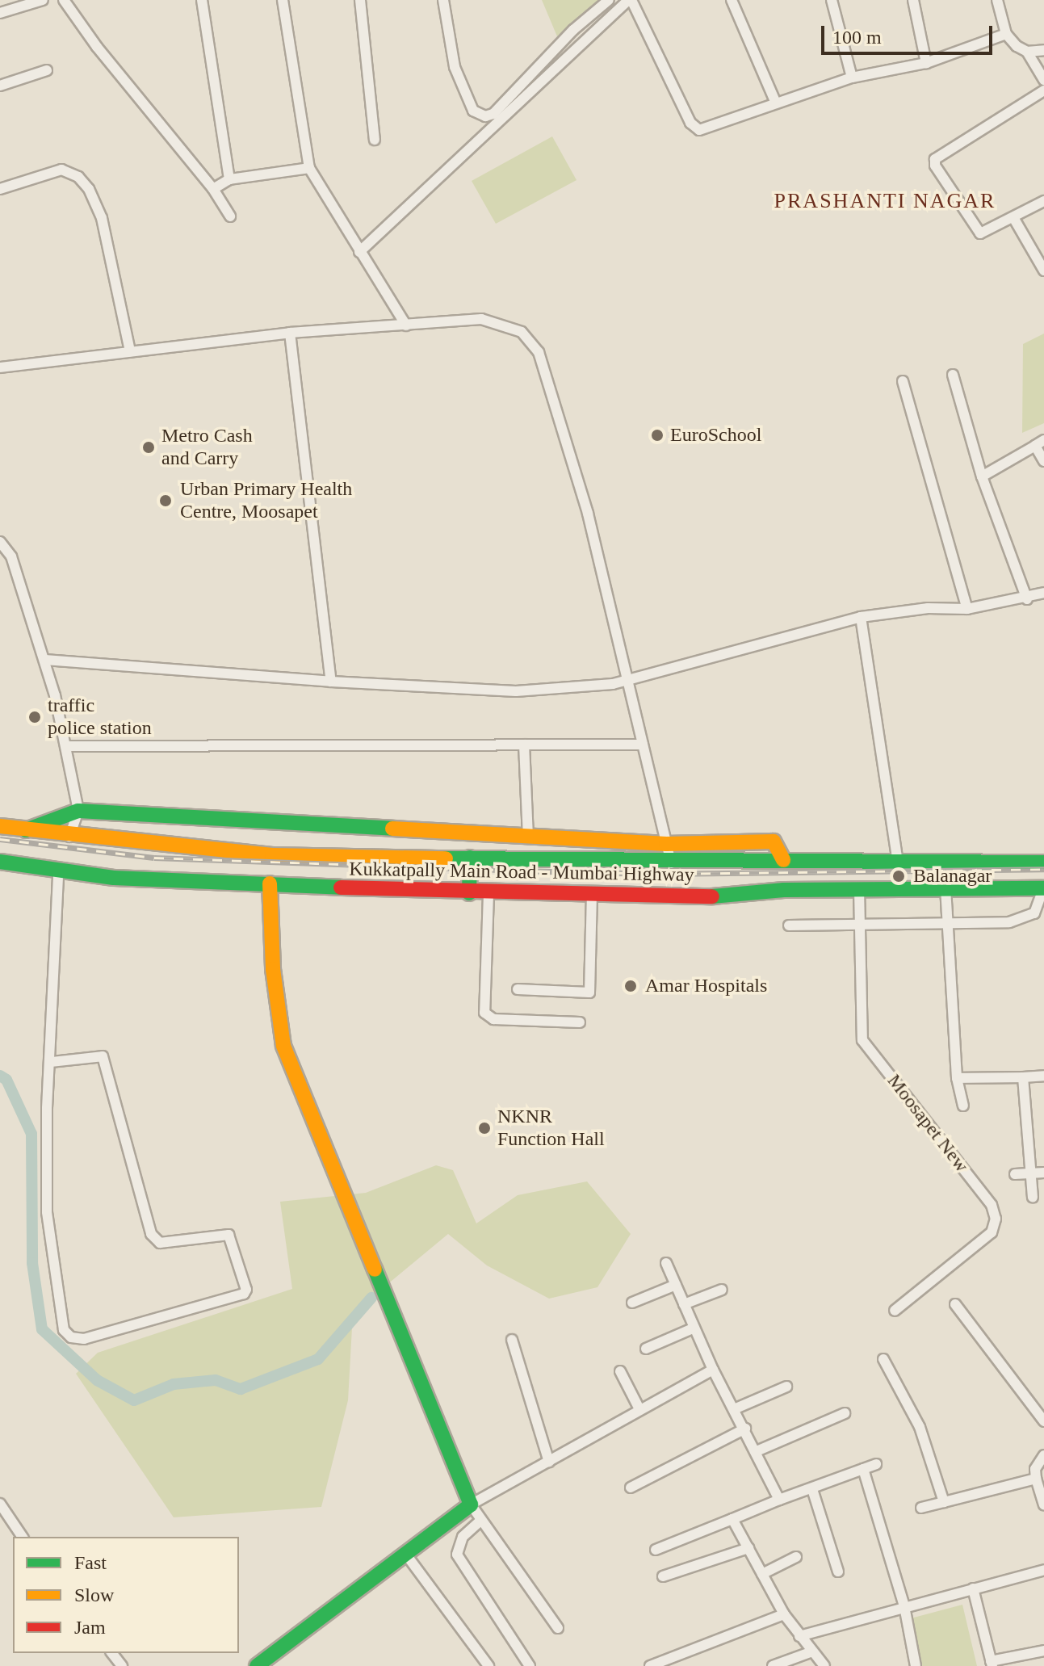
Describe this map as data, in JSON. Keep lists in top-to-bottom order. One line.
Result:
{"streets":{"main road":["Kukkatpally Main Road - Mumbai Highway"],"street":["Moosapet New"]},"crossings":[["Kukkatpally Main Road - Mumbai Highway","Moosapet New"]],"districts":["PRASHANTI NAGAR"],"places":["EuroSchool","Metro Cash and Carry","Urban Primary Health Centre, Moosapet","traffic police station","Balanagar","Amar Hospitals","NKNR Function Hall"],"legend":["Fast","Slow","Jam"],"scale_bar":"100 m"}
